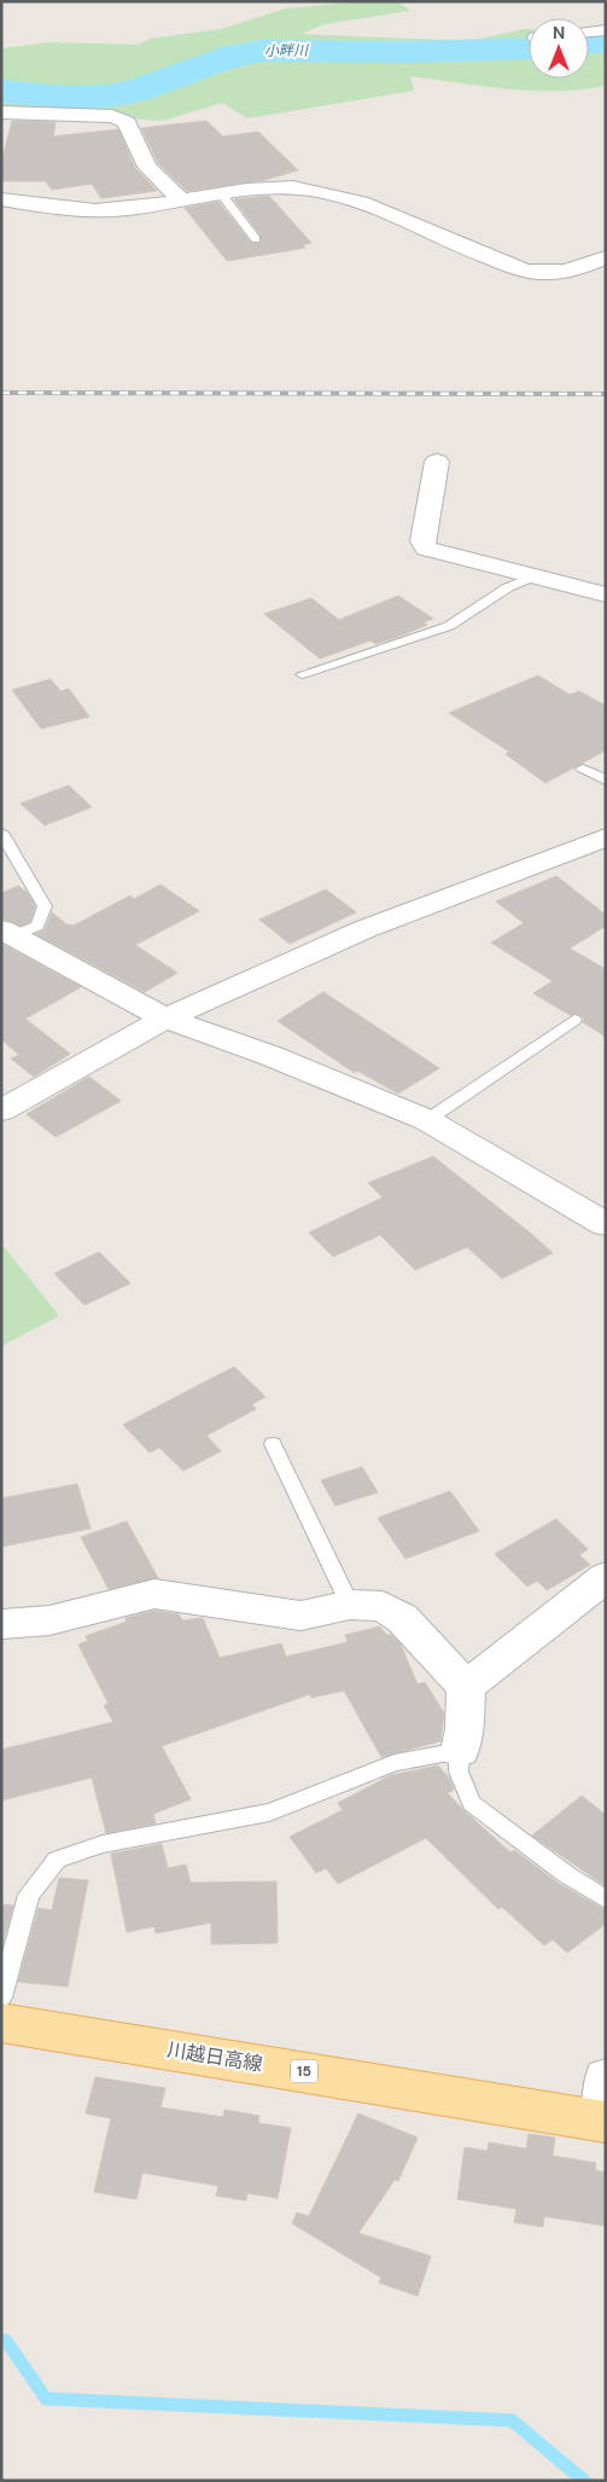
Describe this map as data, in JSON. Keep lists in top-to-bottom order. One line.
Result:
{"streets":{"main road":["川越日高線","15"]},"water":["小畔川"],"north":"top"}
